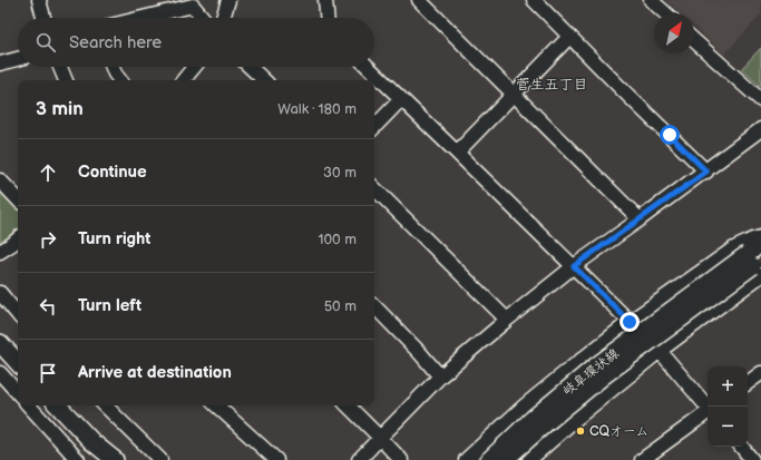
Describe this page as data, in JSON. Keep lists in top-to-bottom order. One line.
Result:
{"streets":{"main road":["岐阜環状線"]},"districts":["菅生五丁目"],"places":["CQオーム"],"north":"top right","page":{"search":"Search here","heading":["3 min","Walk · 180 m"],"list":[["Continue","30 m"],["Turn right","100 m"],["Turn left","50 m"],"Arrive at destination"],"map_buttons":["+","−"]}}
